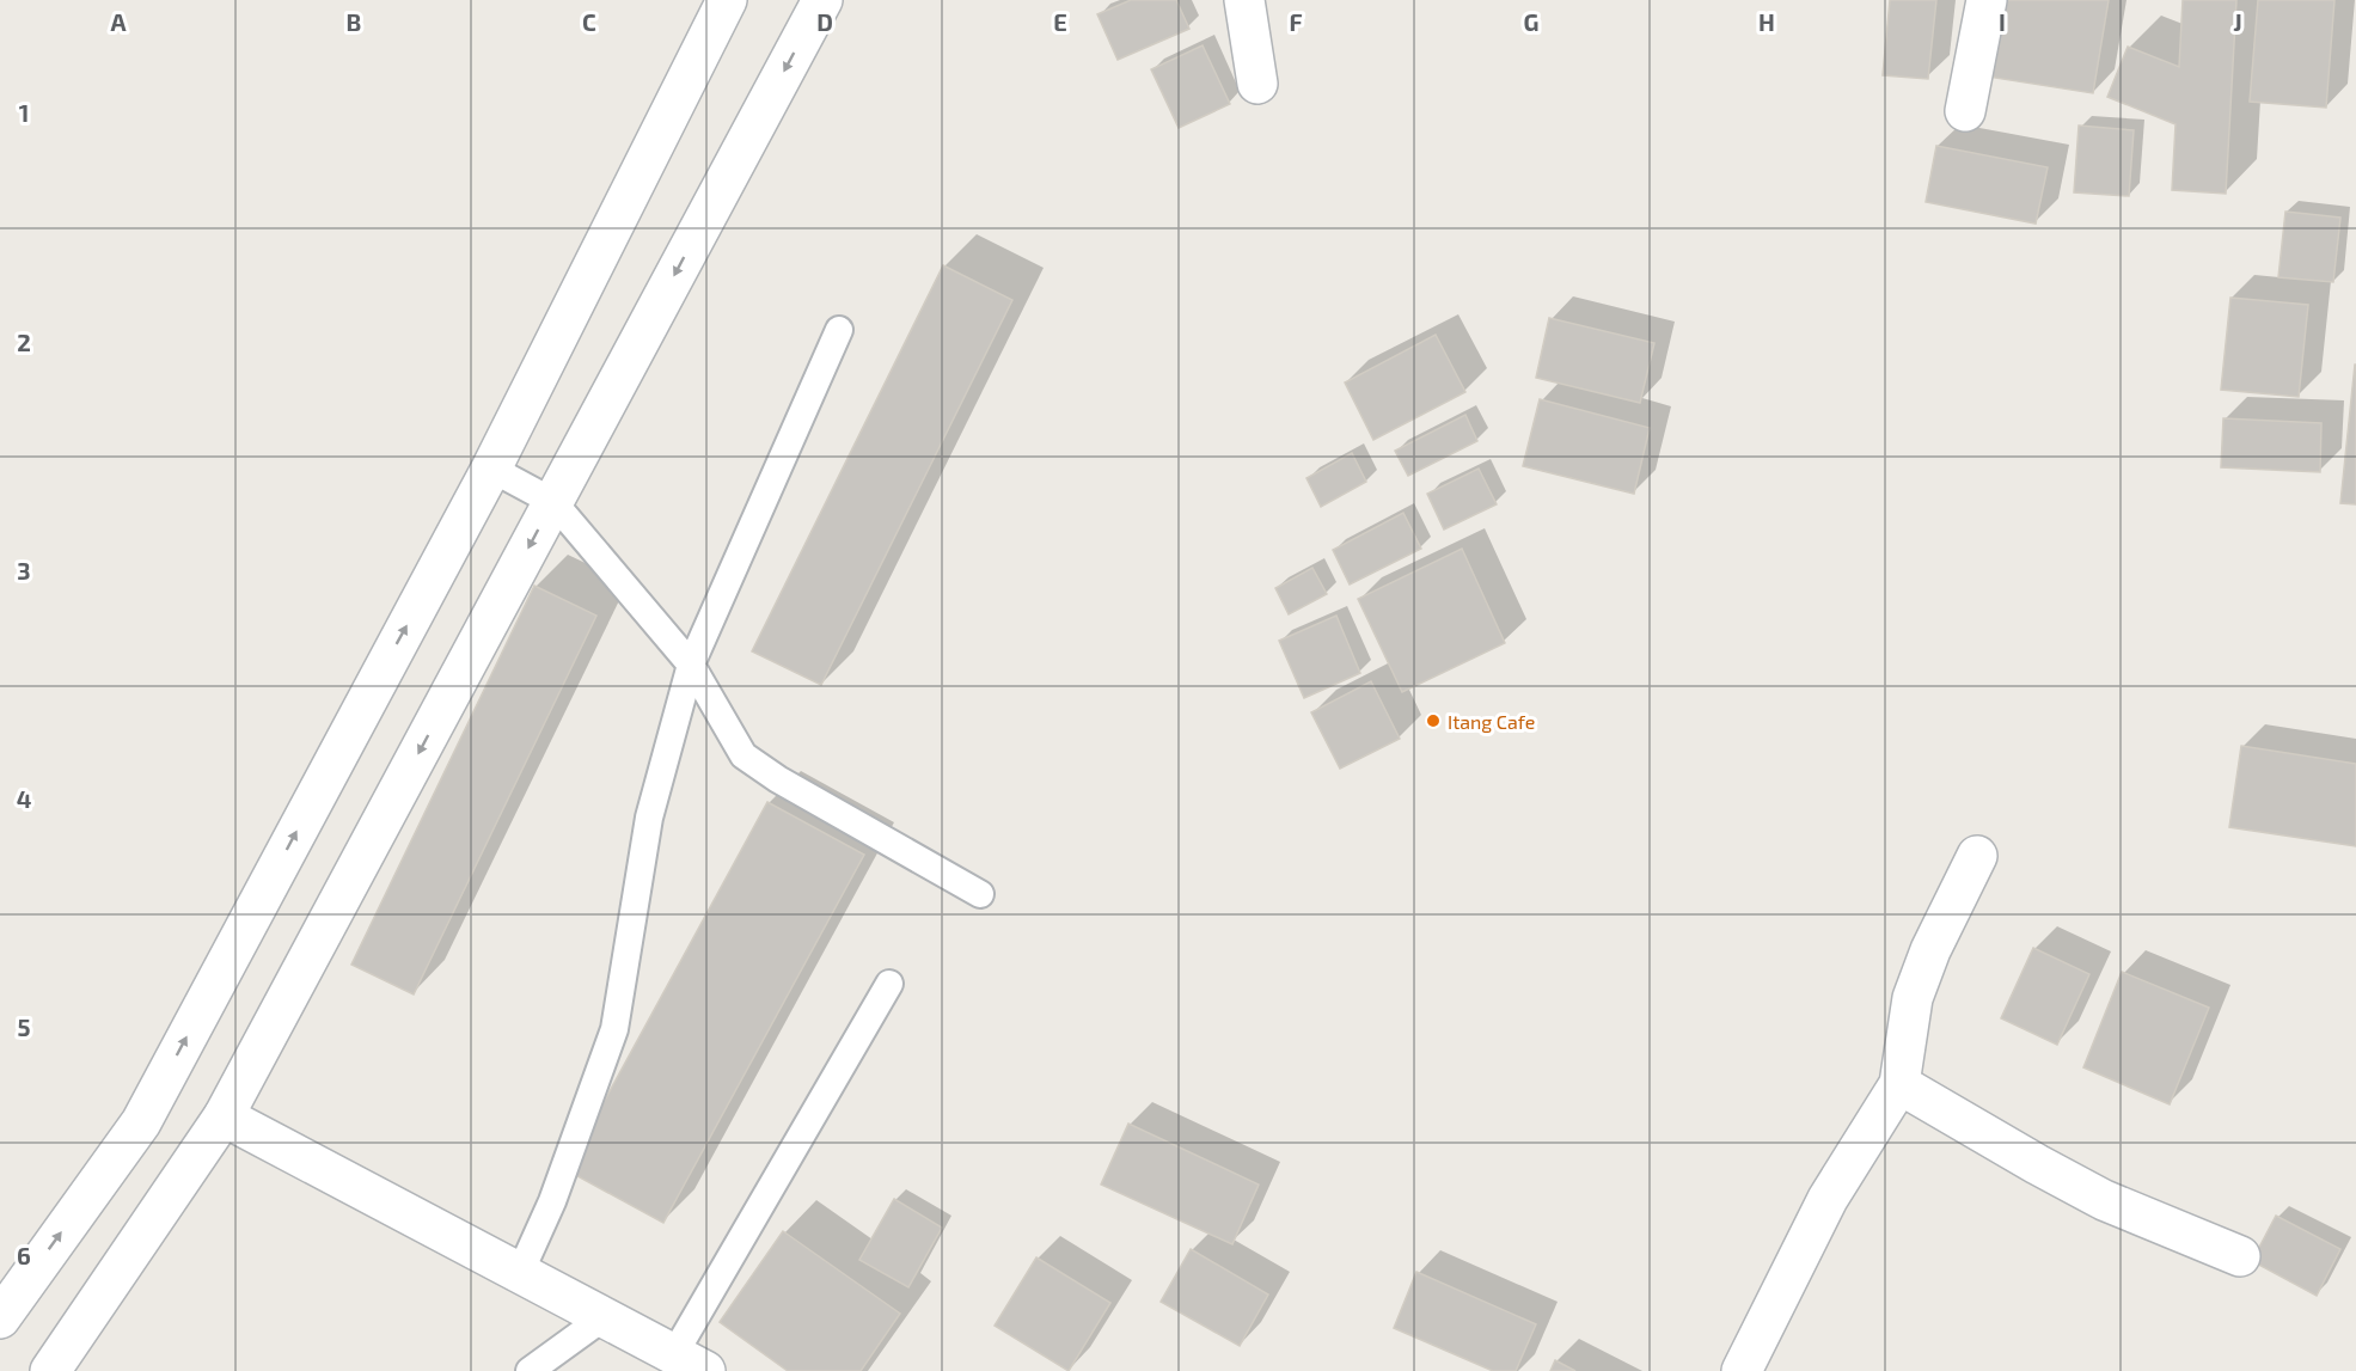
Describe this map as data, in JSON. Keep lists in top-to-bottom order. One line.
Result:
{"places":["Itang Cafe"],"grid":{"columns":["A","B","C","D","E","F","G","H","I","J"],"rows":["1","2","3","4","5","6"]}}
